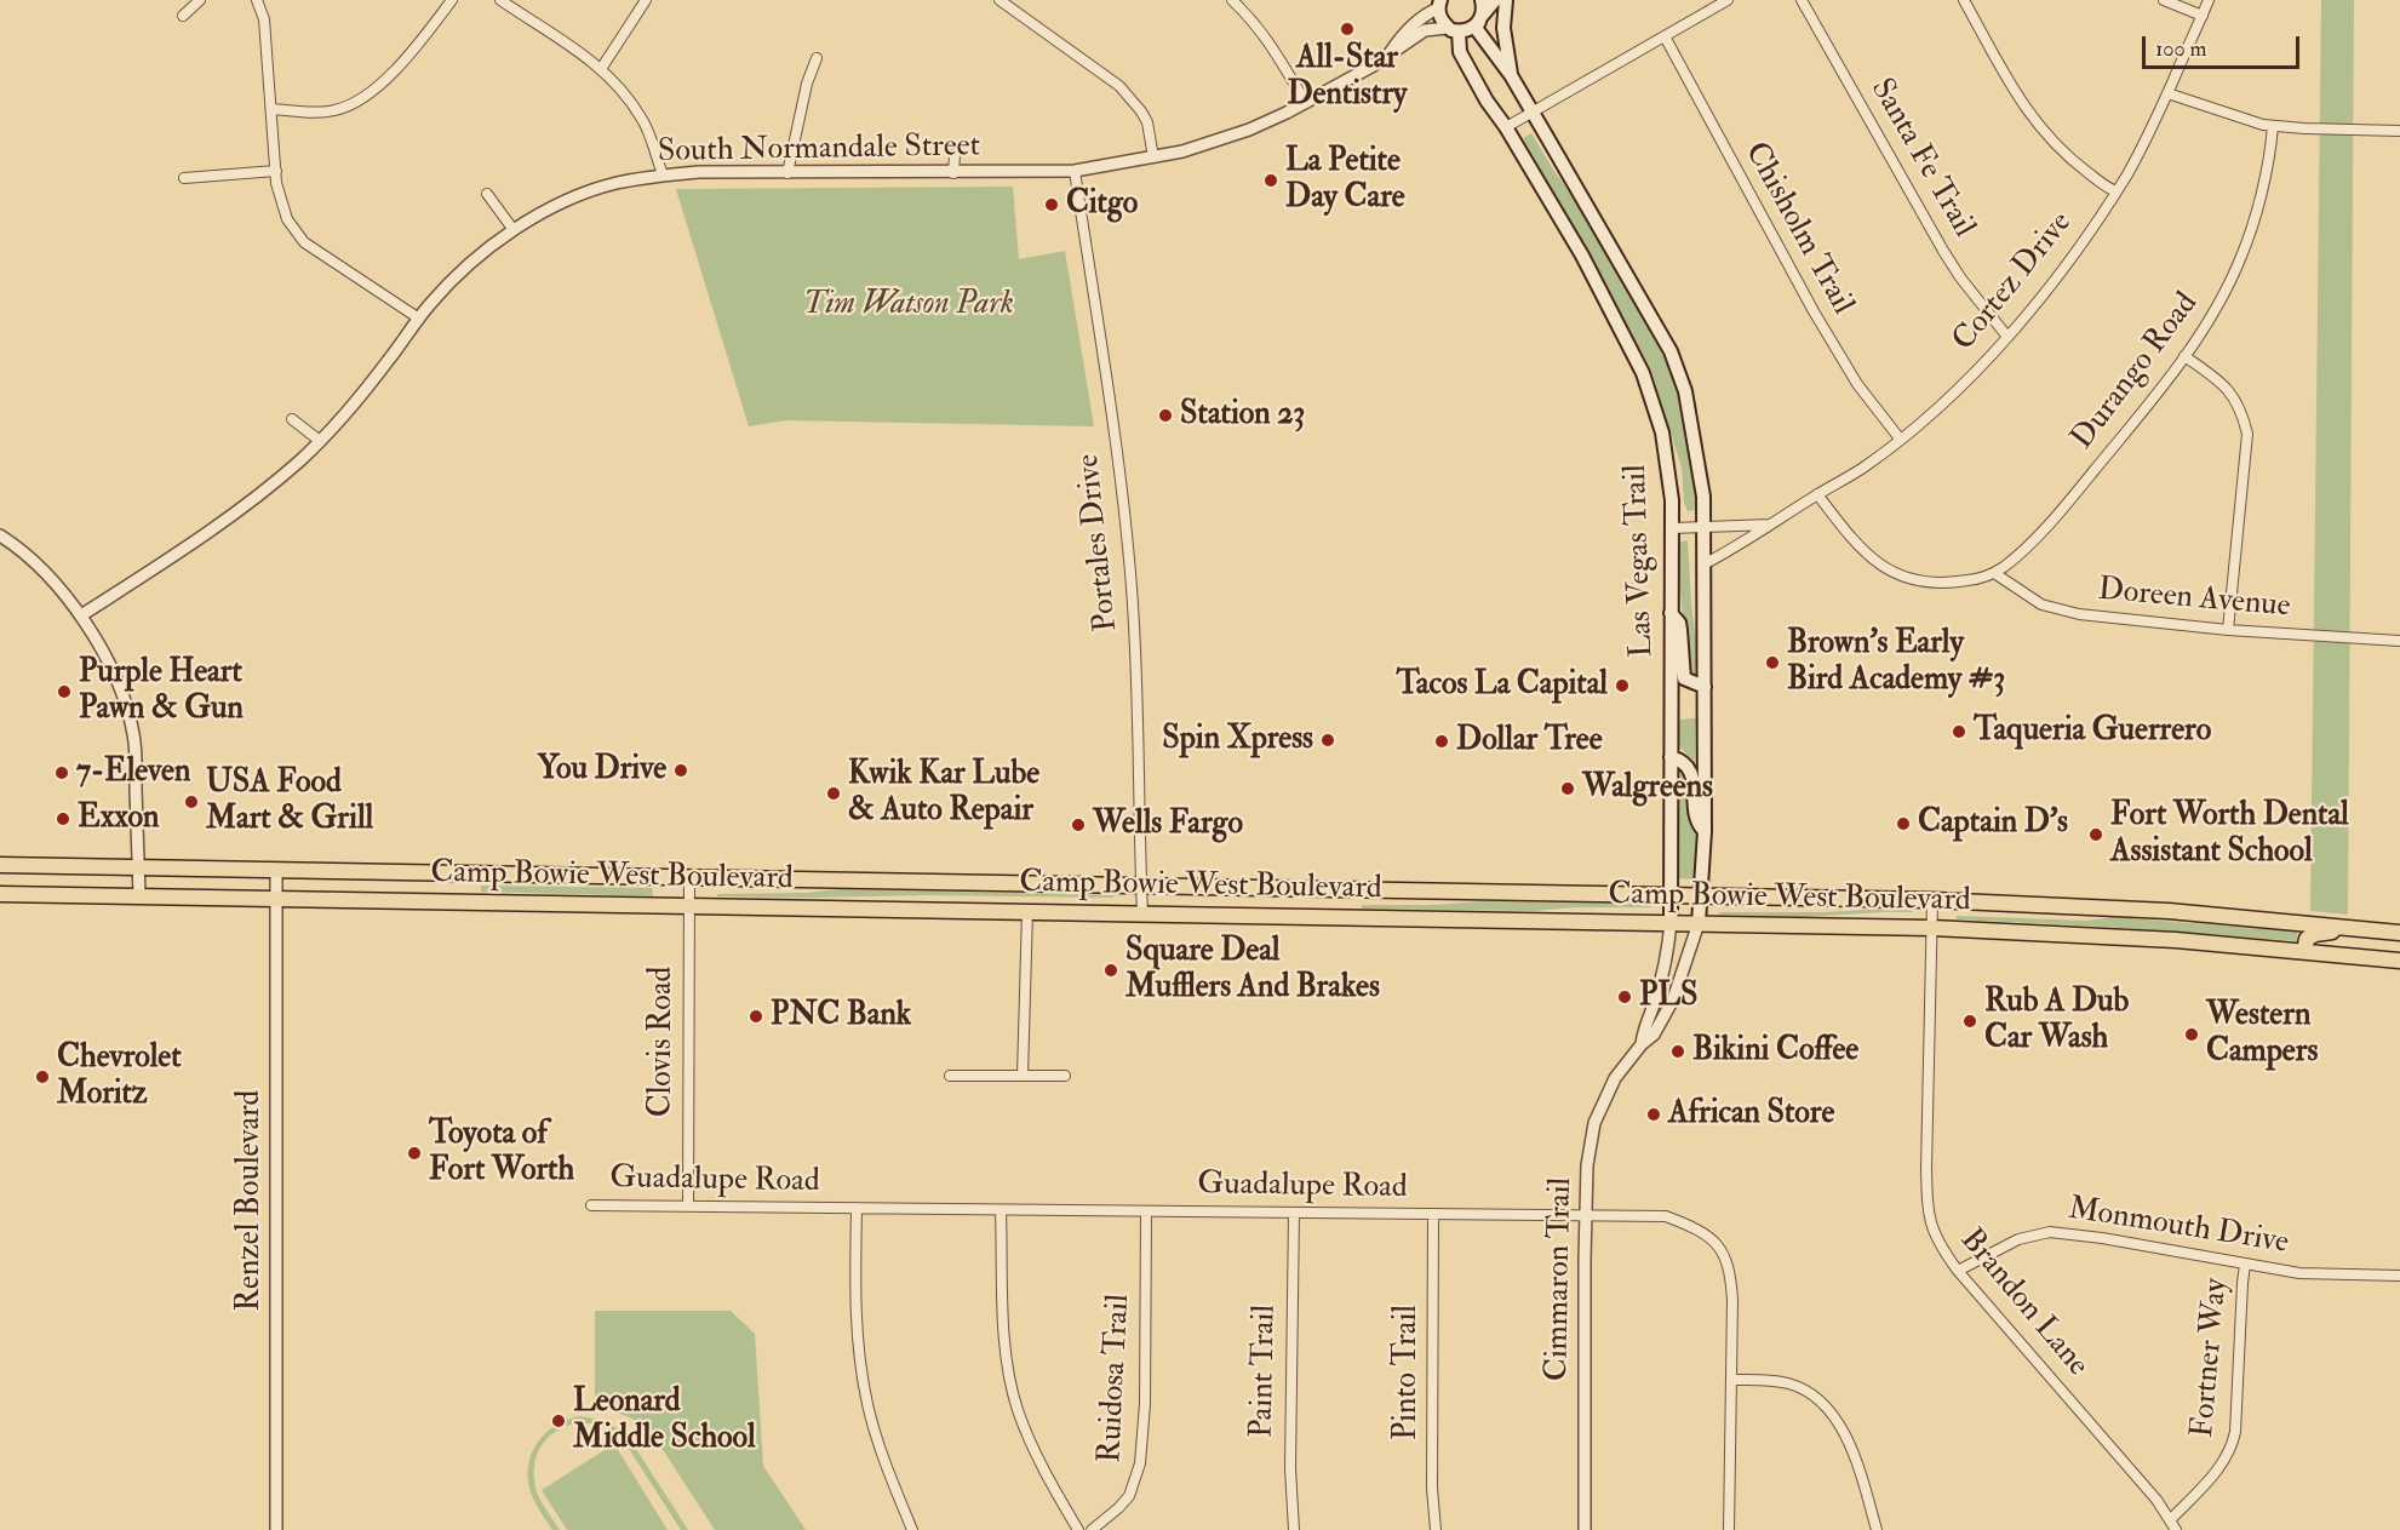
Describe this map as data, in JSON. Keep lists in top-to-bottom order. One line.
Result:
{"streets":{"main road":["Las Vegas Trail","Camp Bowie West Boulevard"],"street":["South Normandale Street","Santa Fe Trail","Chisholm Trail","Cortez Drive","Durango Road","Portales Drive","Doreen Avenue","Clovis Road","Guadalupe Road","Renzel Boulevard","Monmouth Drive","Cimmaron Trail","Brandon Lane","Fortner Way","Paint Trail","Pinto Trail","Ruidosa Trail"]},"crossings":[["South Normandale Street","Portales Drive"],["South Normandale Street","Las Vegas Trail"],["Santa Fe Trail","Cortez Drive"],["Chisholm Trail","Cortez Drive"],["Cortez Drive","Las Vegas Trail"],["Durango Road","Doreen Avenue"],["Portales Drive","Camp Bowie West Boulevard"],["Las Vegas Trail","Camp Bowie West Boulevard"],["Las Vegas Trail","Cimmaron Trail"],["Camp Bowie West Boulevard","Clovis Road"],["Camp Bowie West Boulevard","Renzel Boulevard"],["Camp Bowie West Boulevard","Cimmaron Trail"],["Camp Bowie West Boulevard","Brandon Lane"],["Clovis Road","Guadalupe Road"],["Guadalupe Road","Cimmaron Trail"],["Guadalupe Road","Paint Trail"],["Guadalupe Road","Pinto Trail"],["Guadalupe Road","Ruidosa Trail"],["Monmouth Drive","Brandon Lane"],["Monmouth Drive","Fortner Way"],["Brandon Lane","Fortner Way"]],"parks":["Tim Watson Park"],"places":["All-Star Dentistry","La Petite Day Care","Citgo","Station 23","Brown's Early Bird Academy #3","Tacos La Capital","Purple Heart Pawn & Gun","Taqueria Guerrero","Spin Xpress","Dollar Tree","You Drive","7-Eleven","Walgreens","Kwik Kar Lube & Auto Repair","USA Food Mart & Grill","Exxon","Captain D's","Wells Fargo","Fort Worth Dental Assistant School","Square Deal Mufflers And Brakes","PLS","PNC Bank","Rub A Dub Car Wash","Western Campers","Bikini Coffee","Chevrolet Moritz","African Store","Toyota of Fort Worth","Leonard Middle School"],"scale_bar":"100 m"}
